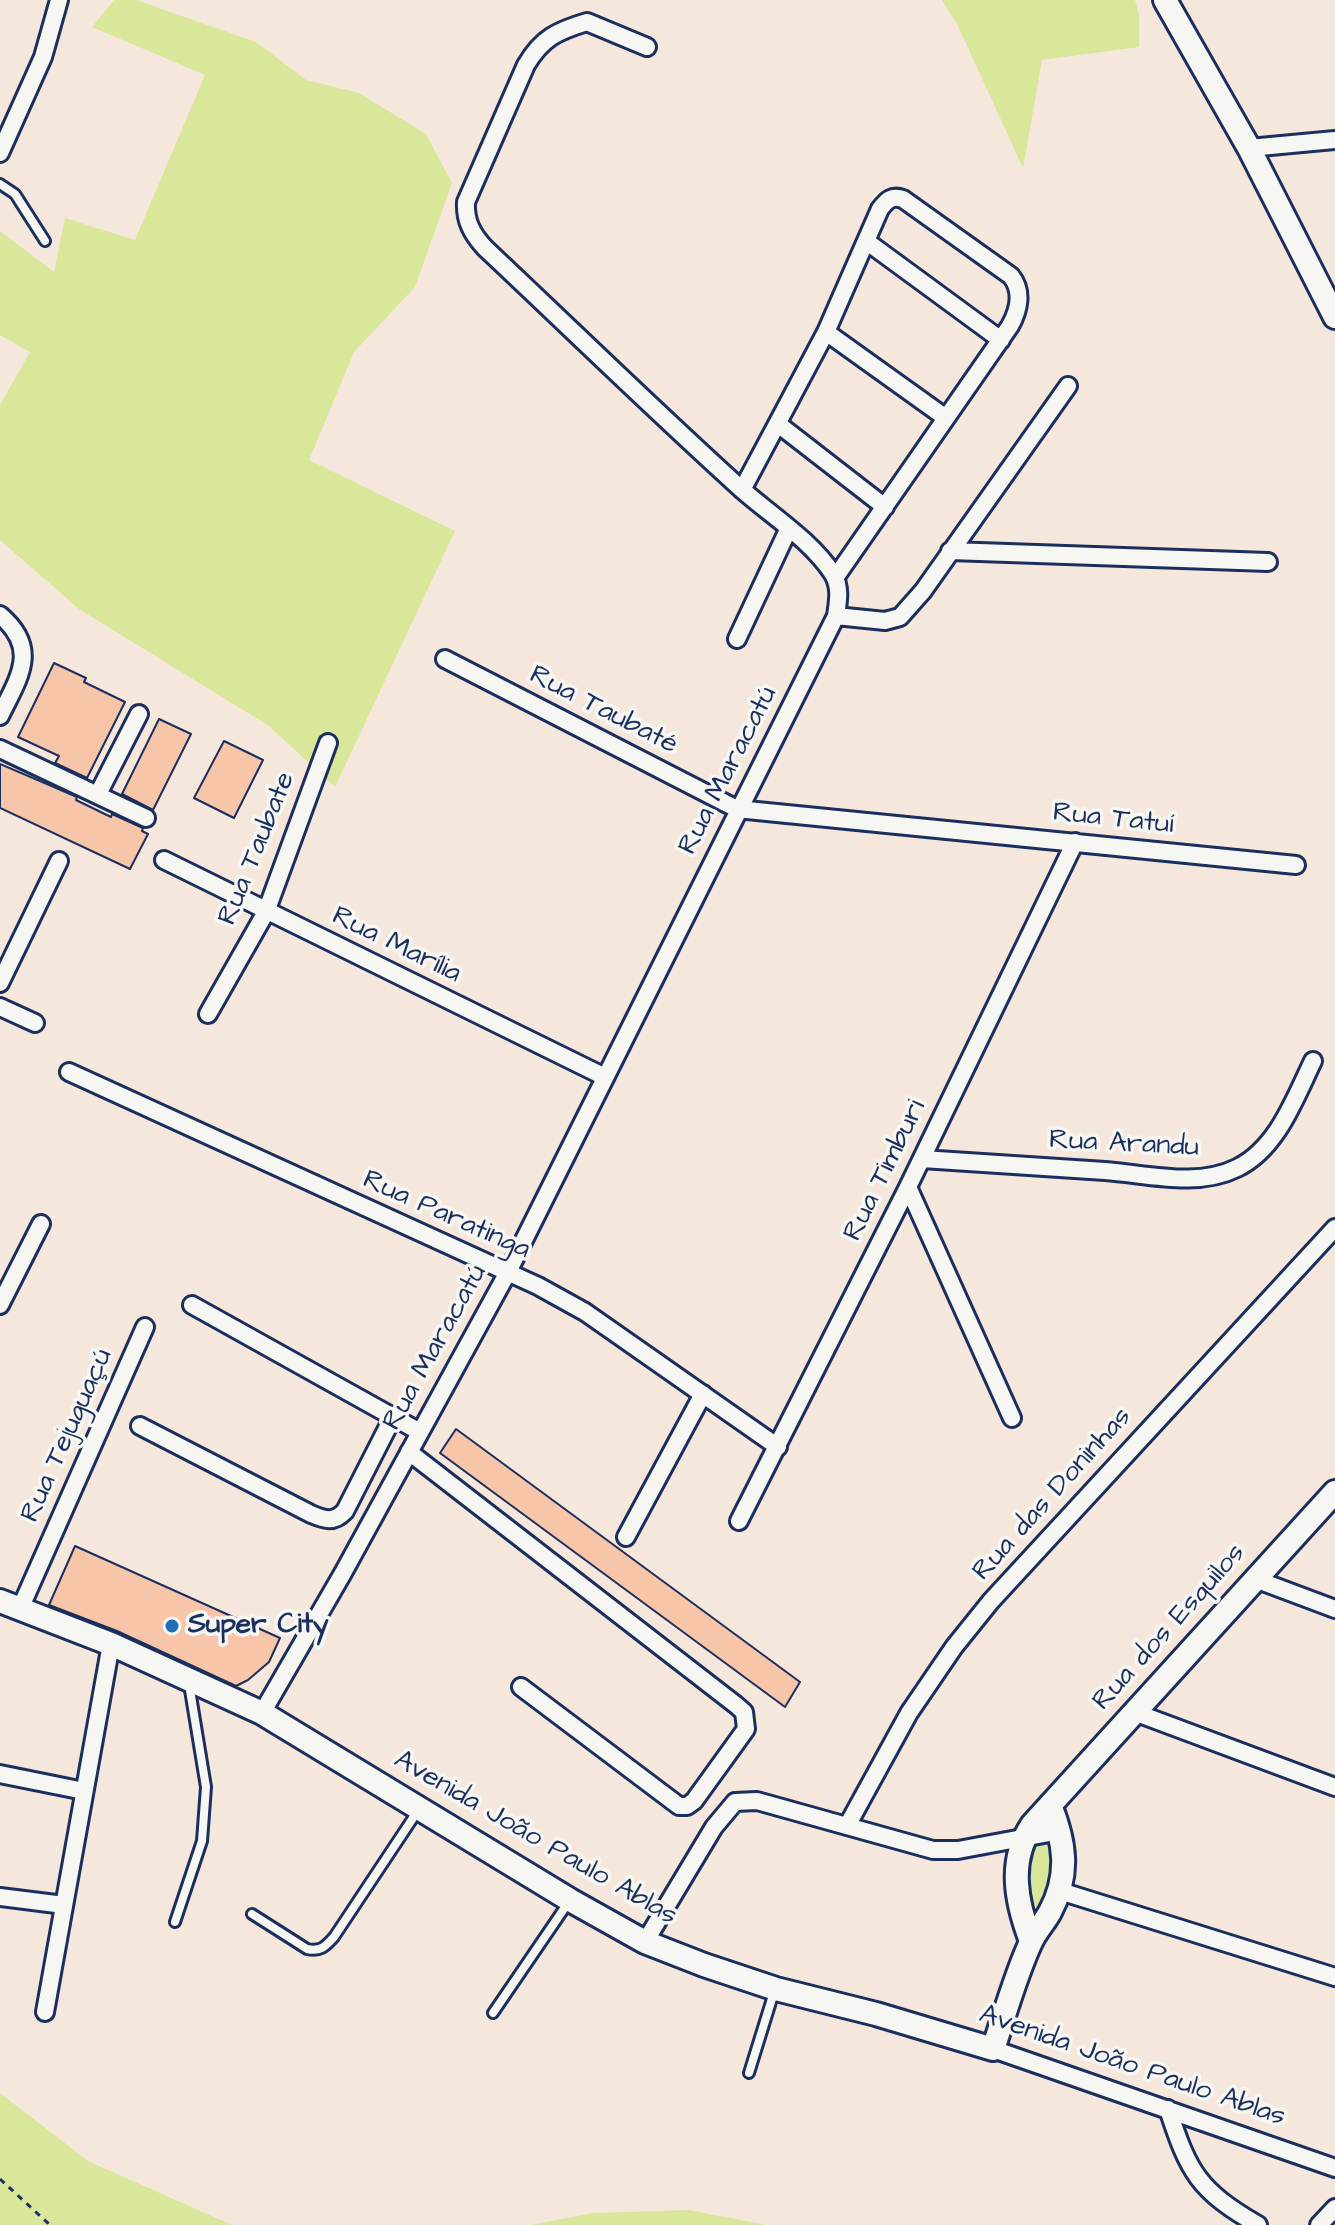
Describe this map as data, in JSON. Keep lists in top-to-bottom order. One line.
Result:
{"streets":{"street":["Rua Taubaté","Rua Maracatú","Rua Tatuí","Rua Taubate","Rua Marília","Rua Arandu","Rua Timburi","Rua Paratinga","Rua Tejuguaçú","Rua das Doninhas","Rua dos Esquilos","Avenida João Paulo Ablas"]},"crossings":[["Rua Taubaté","Rua Maracatú"],["Rua Taubaté","Rua Tatuí"],["Rua Maracatú","Rua Tatuí"],["Rua Maracatú","Rua Marília"],["Rua Maracatú","Rua Paratinga"],["Rua Maracatú","Avenida João Paulo Ablas"],["Rua Tatuí","Rua Timburi"],["Rua Taubate","Rua Marília"],["Rua Arandu","Rua Timburi"],["Rua Timburi","Rua Paratinga"],["Rua Tejuguaçú","Avenida João Paulo Ablas"]],"places":["Super City"]}
